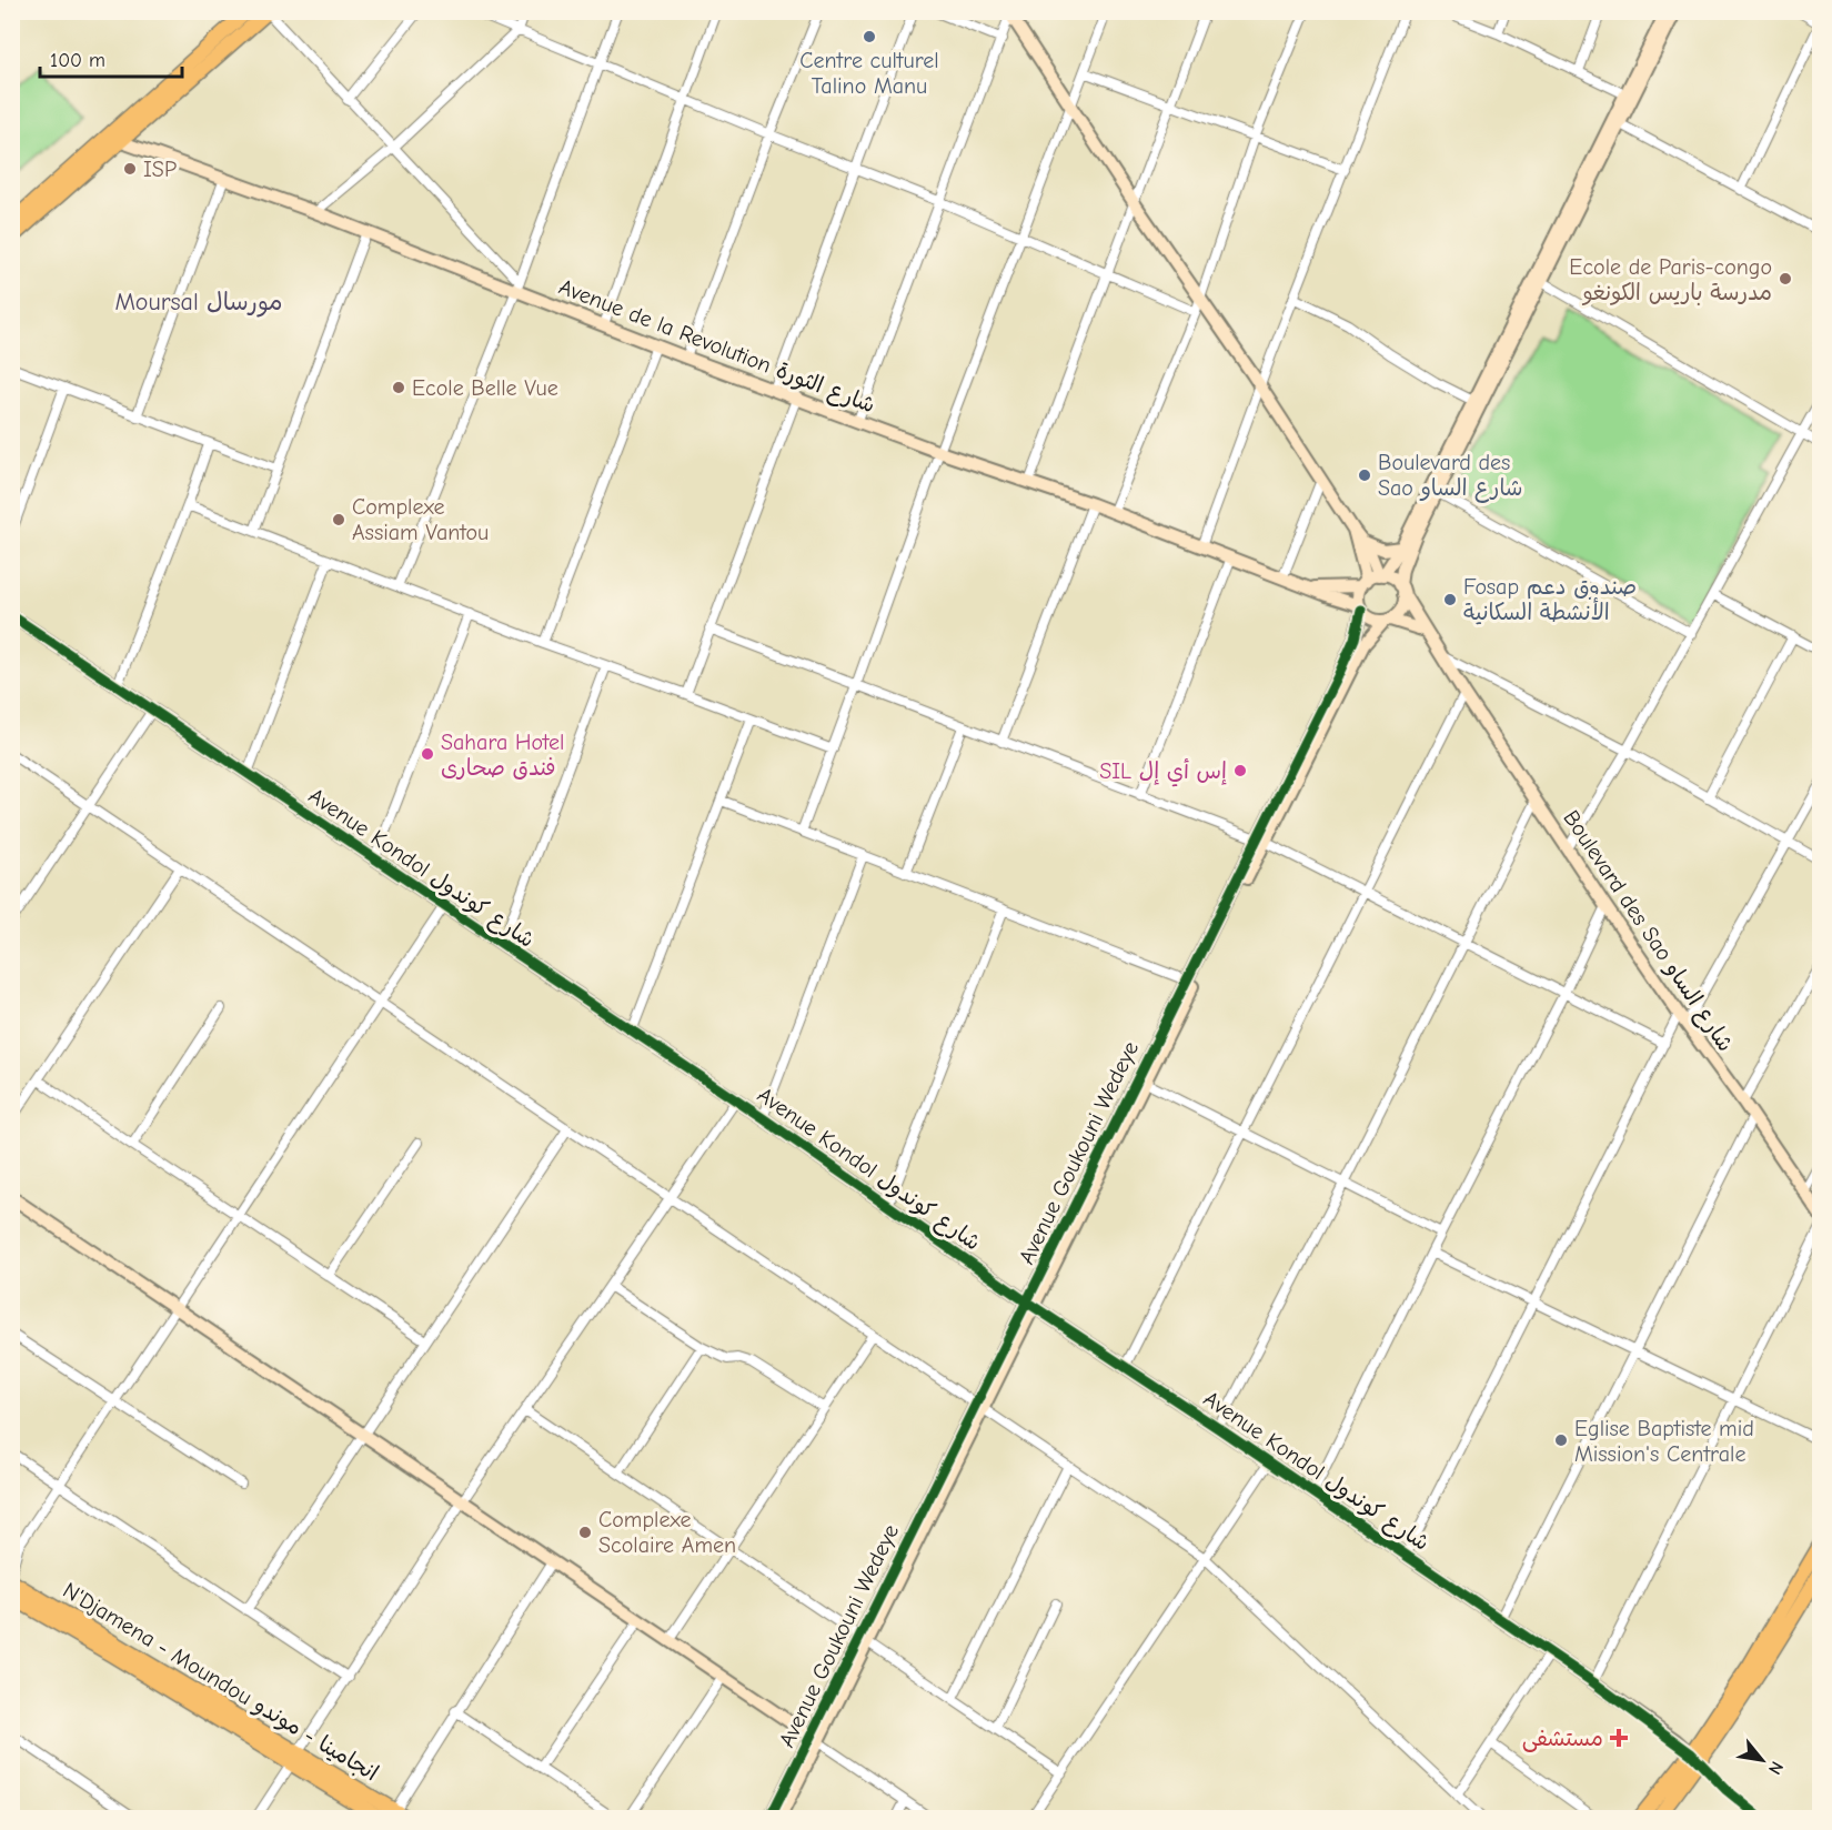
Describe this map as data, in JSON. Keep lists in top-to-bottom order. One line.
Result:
{"streets":{"main road":["N'Djamena - Moundou انجامينا - موندو"],"street":["Avenue de la Revolution شارع الثورة","Avenue Kondol شارع كوندول","Boulevard des Sao شارع الساو","Avenue Goukouni Wedeye"]},"crossings":[["Avenue de la Revolution شارع الثورة","Boulevard des Sao شارع الساو"],["Avenue de la Revolution شارع الثورة","Avenue Goukouni Wedeye"],["Avenue Kondol شارع كوندول","Avenue Goukouni Wedeye"],["Boulevard des Sao شارع الساو","Avenue Goukouni Wedeye"]],"districts":["Moursal مورسال"],"places":{"other":["Centre culturel Talino Manu","ISP","Ecole de Paris-congo مدرسة باريس الكونغو","Ecole Belle Vue","Boulevard des Sao شارع الساو","Complexe Assiam Vantou","Fosap صندوق دعم الأنشطة السكانية","Sahara Hotel فندق صحارى","SIL إس أي إل","Eglise Baptiste mid Mission's Centrale","Complexe Scolaire Amen"],"health":["مستشفى"]},"scale_bar":"100 m","north":"bottom right"}
